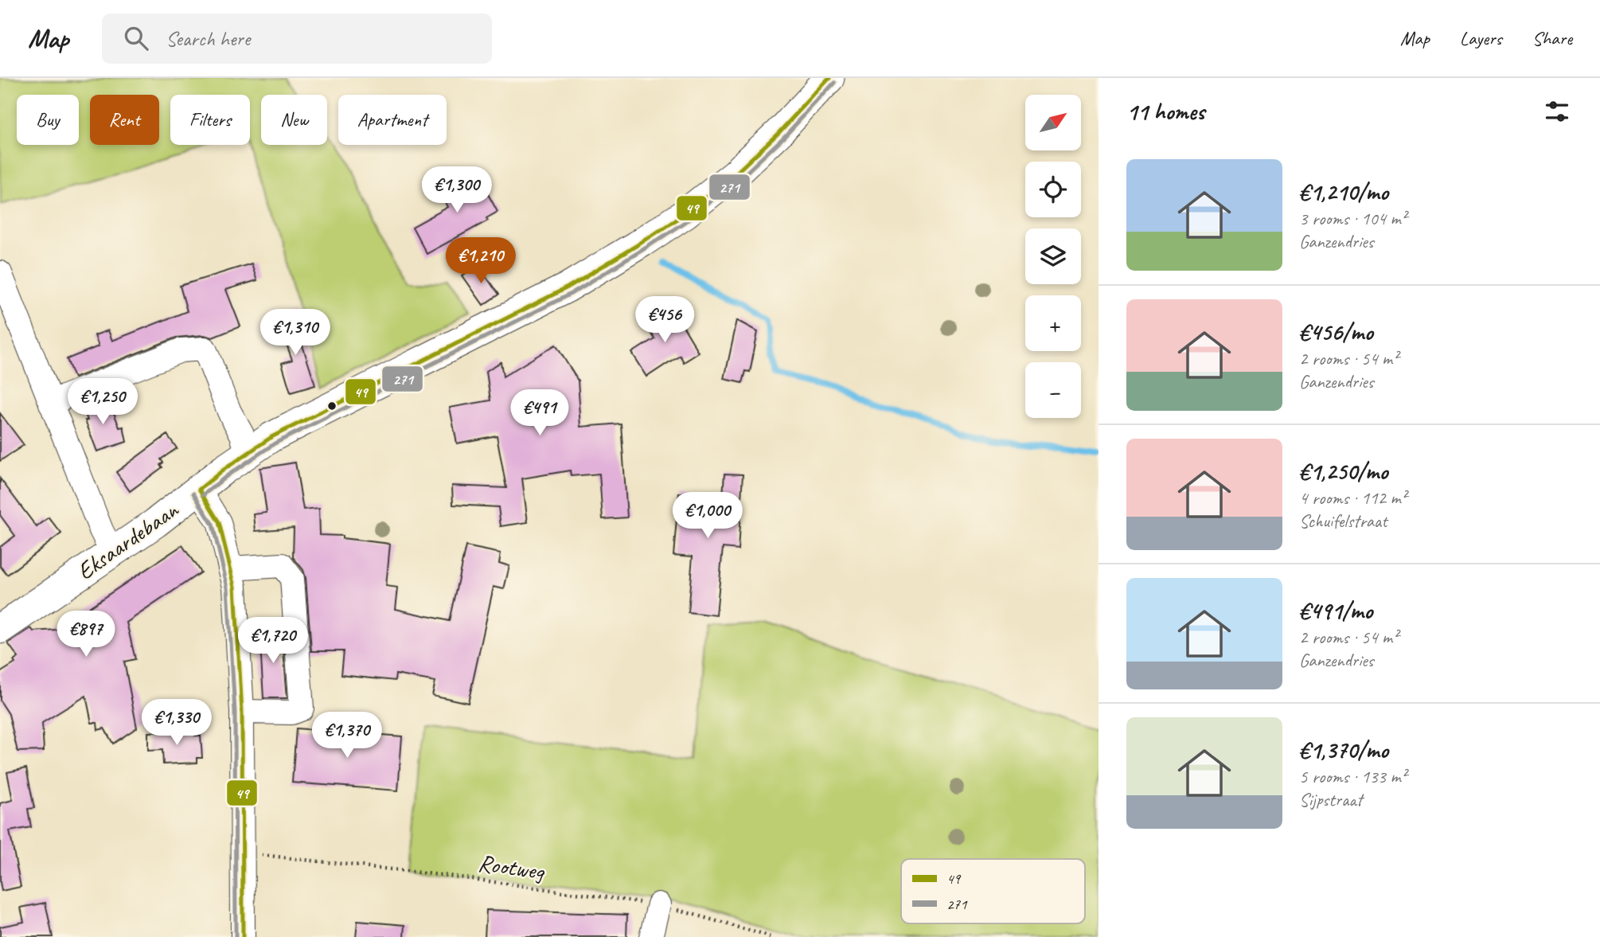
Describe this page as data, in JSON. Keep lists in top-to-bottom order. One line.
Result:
{"streets":{"main road":["Eksaardebaan"],"path":["Rootweg"]},"lines":["transit line 49","transit line 271"],"legend":["49","271"],"north":"top right","page":{"header":"Map","search":"Search here","nav":["Map","Layers","Share"],"heading":"11 homes","map_buttons":["+","−"],"chip":["Buy","Rent","Filters","New","Apartment"],"list":[{"name":"€1,210/mo","note":"3 rooms · 104 m² · Ganzendries"},{"name":"€456/mo","note":"2 rooms · 54 m² · Ganzendries"},{"name":"€1,250/mo","note":"4 rooms · 112 m² · Schuifelstraat"},{"name":"€491/mo","note":"2 rooms · 54 m² · Ganzendries"},{"name":"€1,370/mo","note":"5 rooms · 133 m² · Sijpstraat"}],"price":["€1,300","€1,210","€456","€1,310","€1,250","€491","€1,000","€897","€1,720","€1,330","€1,370"]}}
